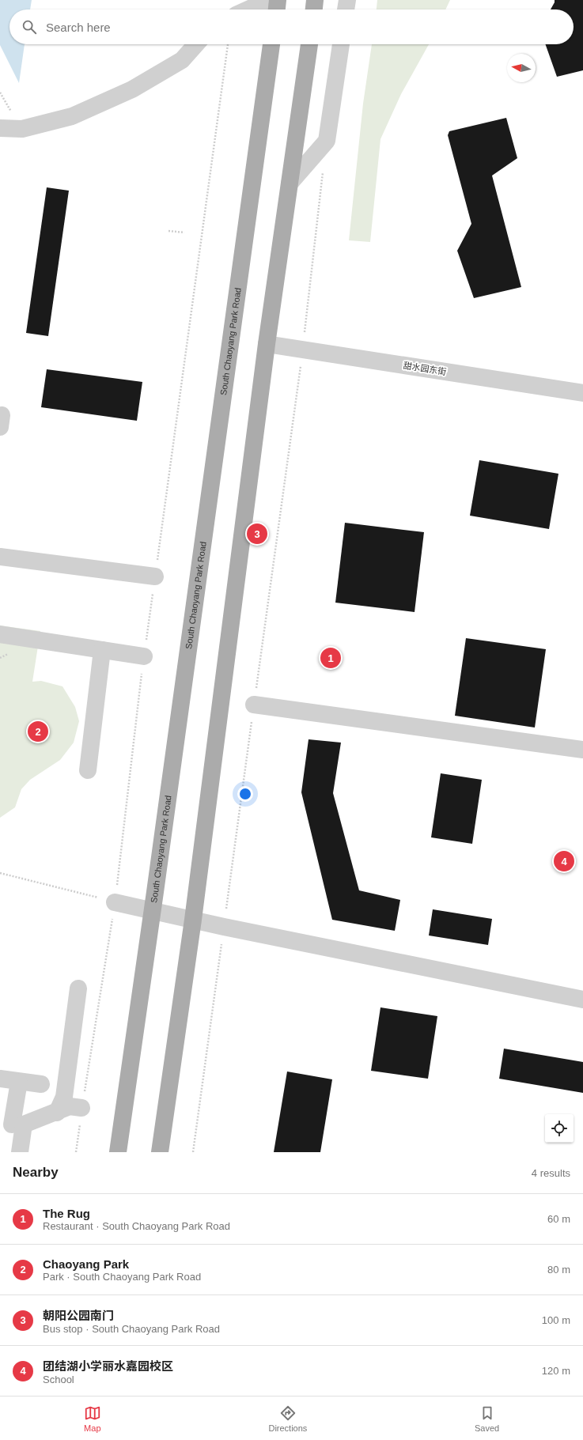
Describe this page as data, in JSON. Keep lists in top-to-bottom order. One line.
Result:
{"streets":{"main road":["South Chaoyang Park Road"],"street":["甜水园东街"]},"north":"left","page":{"search":"Search here","pins":["3","1","2","4"],"heading":["Nearby","4 results"],"list":[{"mark":"1","name":"The Rug","note":"Restaurant · South Chaoyang Park Road","value":"60 m"},{"mark":"2","name":"Chaoyang Park","note":"Park · South Chaoyang Park Road","value":"80 m"},{"mark":"3","name":"朝阳公园南门","note":"Bus stop · South Chaoyang Park Road","value":"100 m"},{"mark":"4","name":"团结湖小学丽水嘉园校区","note":"School","value":"120 m"}],"nav":["Map","Directions","Saved"]}}
